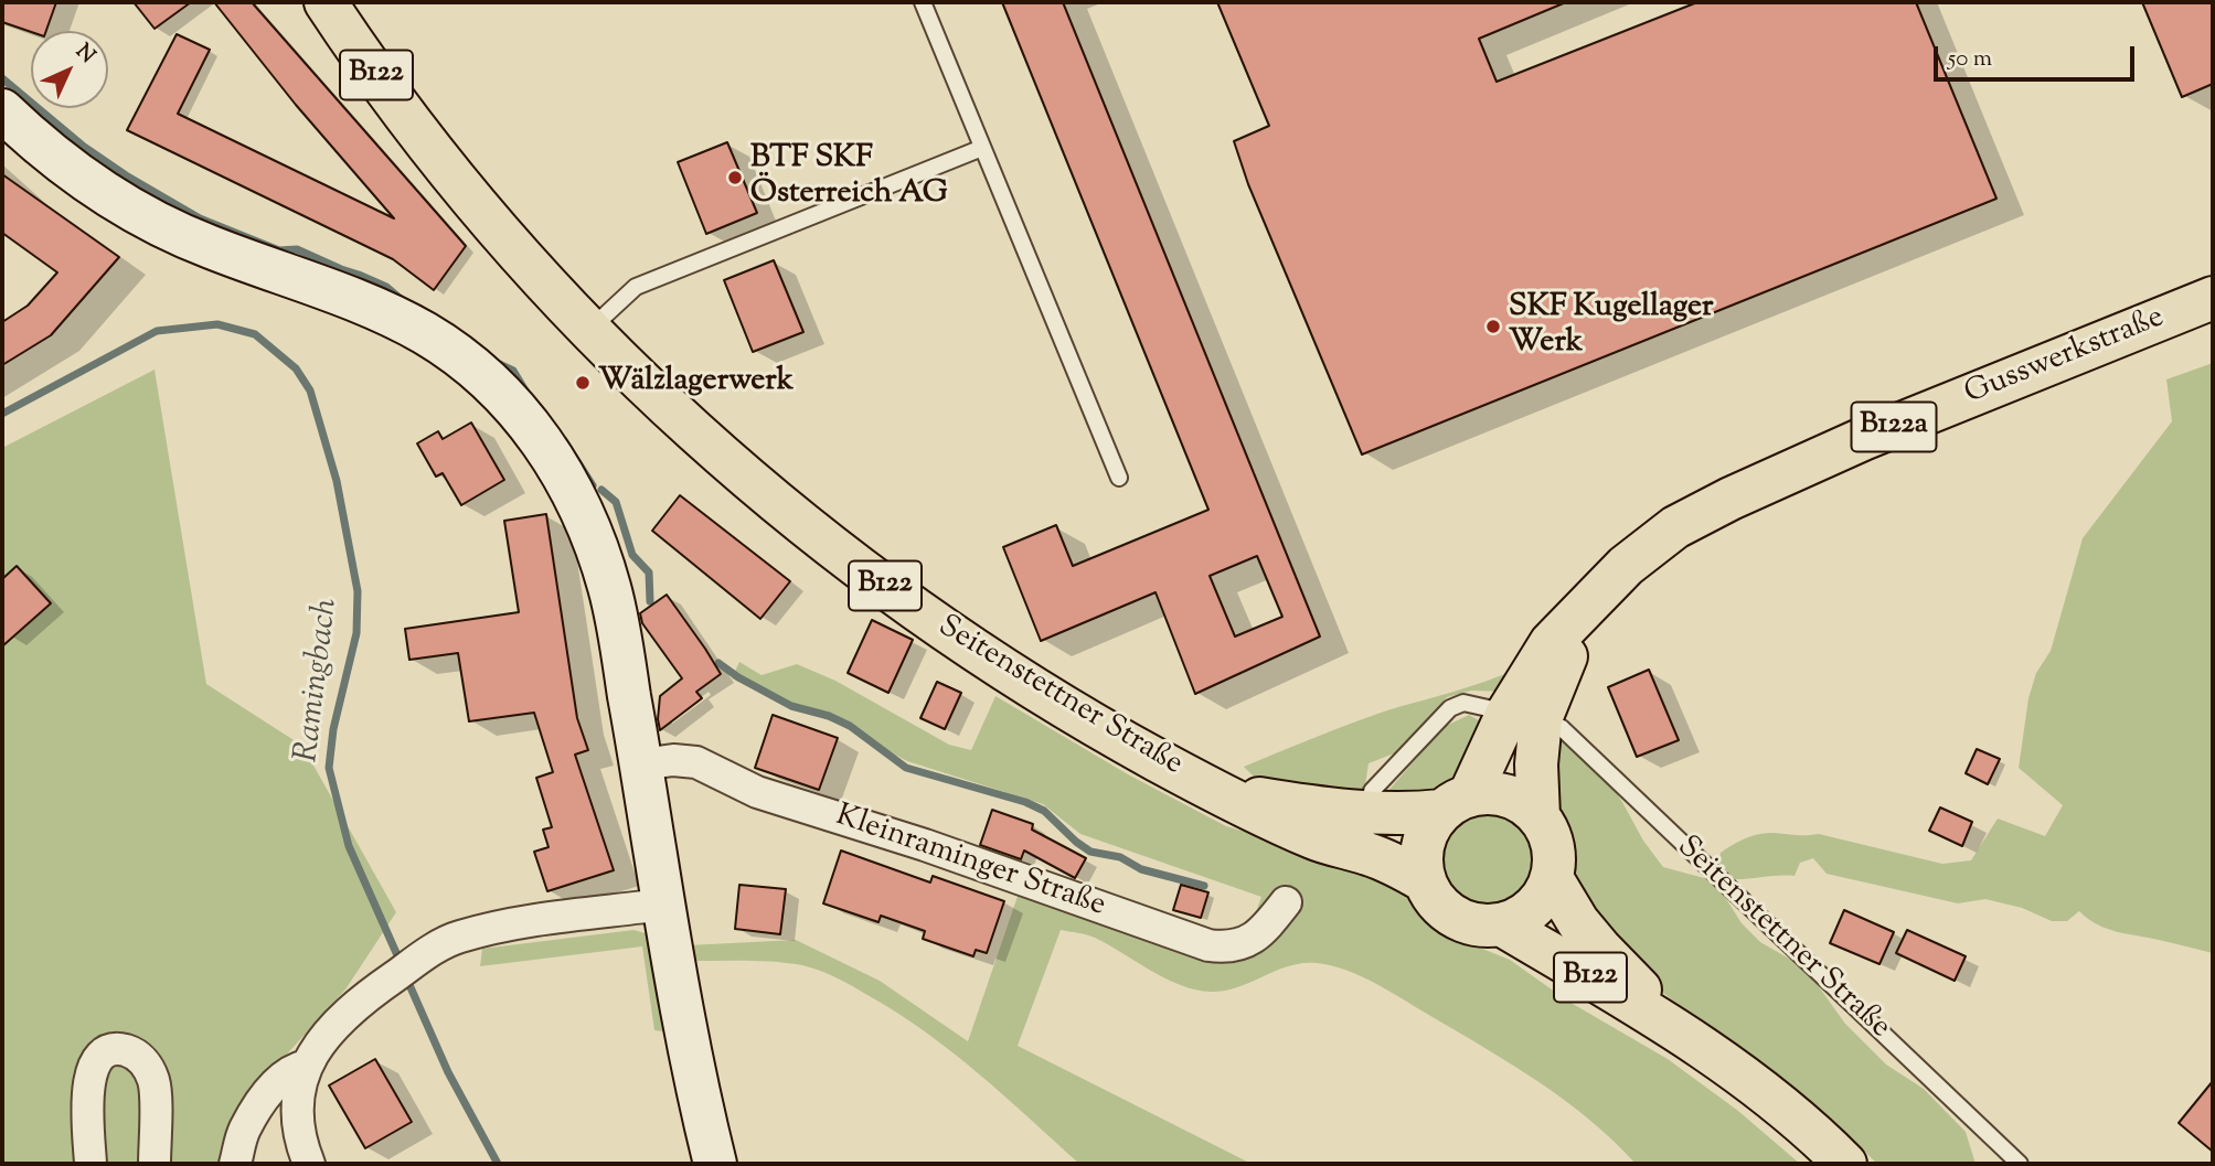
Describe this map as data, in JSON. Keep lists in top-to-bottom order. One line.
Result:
{"streets":{"main road":["B122","Gusswerkstraße","B122a","Seitenstettner Straße"],"street":["Kleinraminger Straße"]},"crossings":[["B122","Gusswerkstraße"],["B122","Seitenstettner Straße"],["Gusswerkstraße","Seitenstettner Straße"]],"water":["Ramingbach"],"places":["BTF SKF Österreich AG","SKF Kugellager Werk","Wälzlagerwerk"],"scale_bar":"50 m","north":"top right"}
